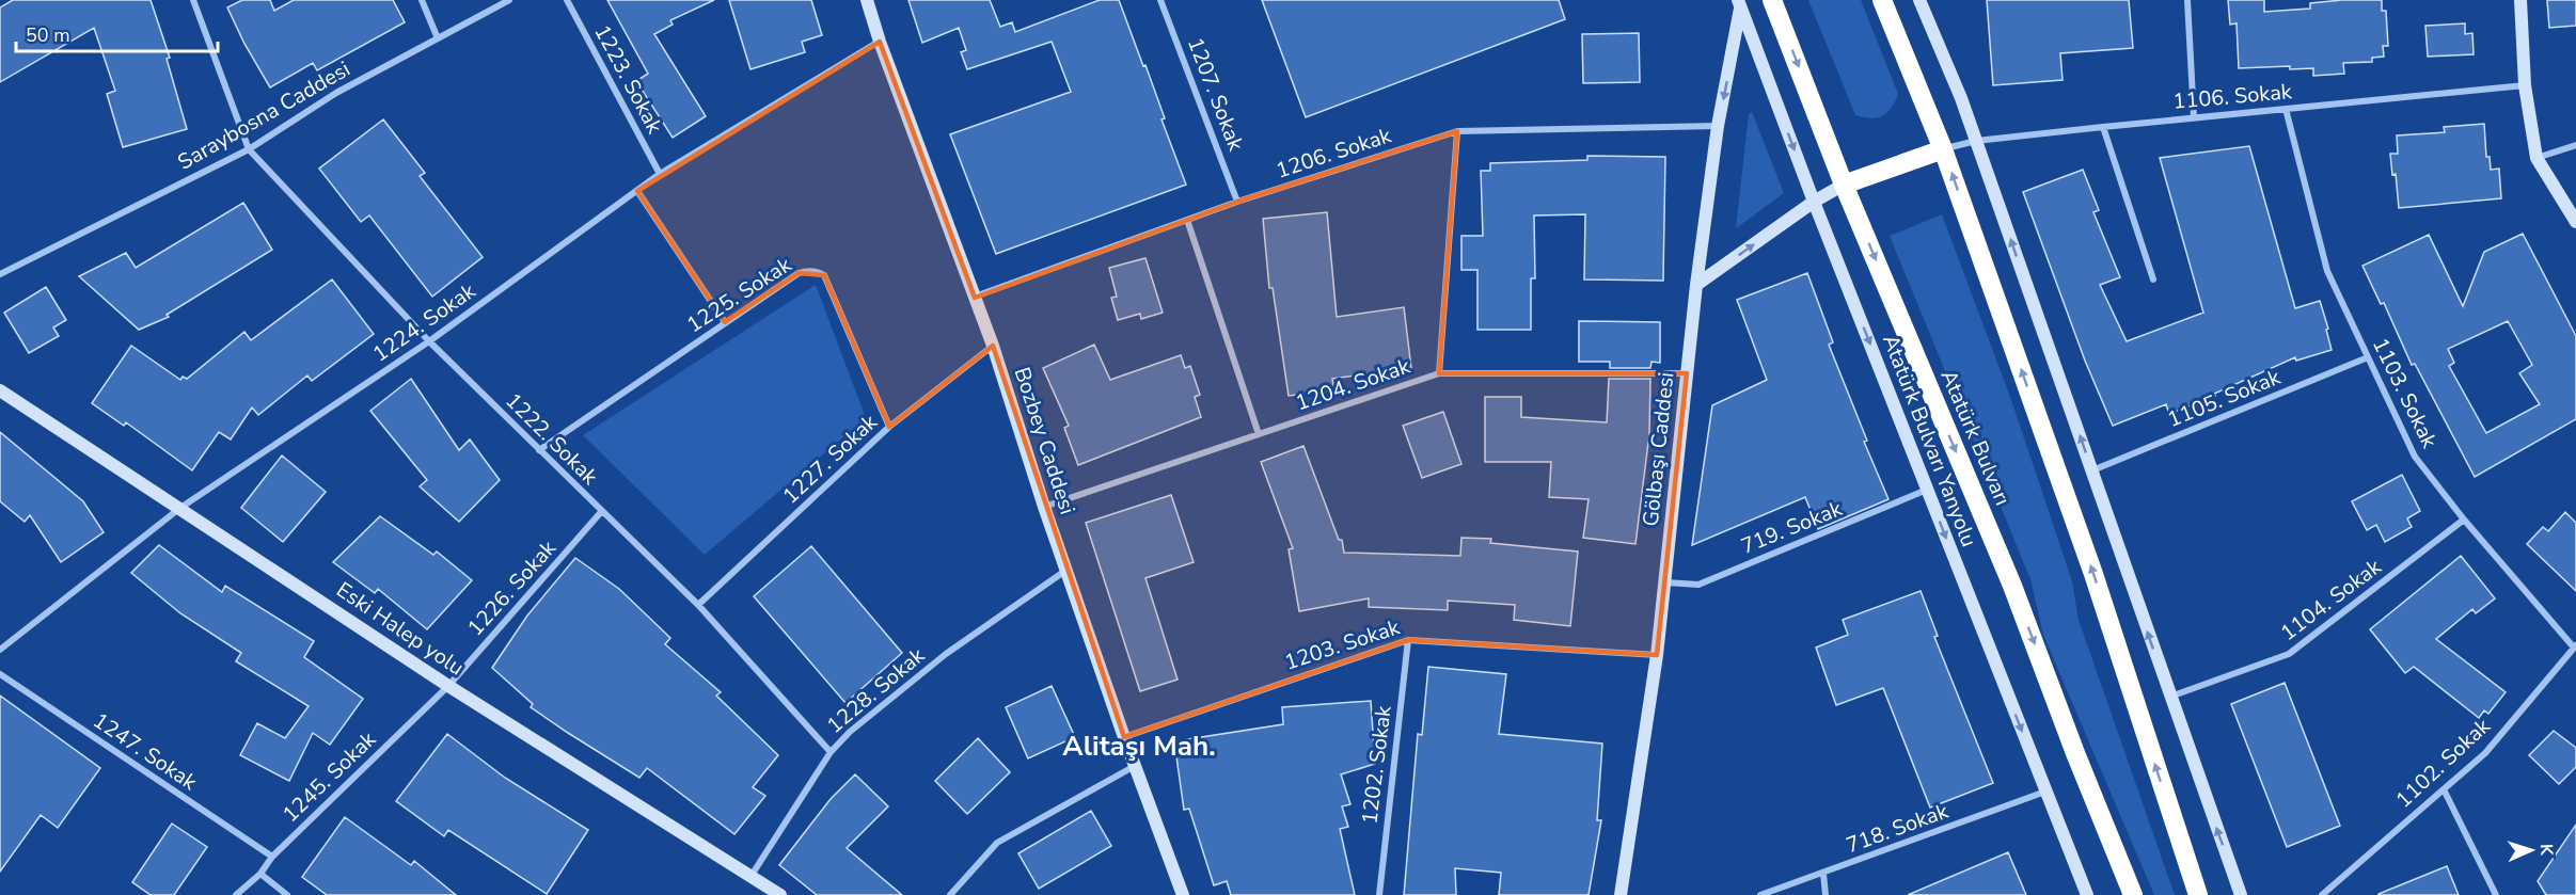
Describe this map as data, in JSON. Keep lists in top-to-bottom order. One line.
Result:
{"streets":{"highway":["Atatürk Bulvarı"],"street":["1223. Sokak","1207. Sokak","1106. Sokak","Saraybosna Caddesi","1206. Sokak","1225. Sokak","1224. Sokak","1204. Sokak","1103. Sokak","1105. Sokak","1222. Sokak","Bozbey Caddesi","Atatürk Bulvarı Yanyolu","Gölbaşı Caddesi","1227. Sokak","719. Sokak","1226. Sokak","1104. Sokak","Eski Halep yolu","1203. Sokak","1228. Sokak","1247. Sokak","1102. Sokak","1202. Sokak","1245. Sokak","718. Sokak"]},"crossings":[["1223. Sokak","1224. Sokak"],["1207. Sokak","1206. Sokak"],["1106. Sokak","1103. Sokak"],["Saraybosna Caddesi","1222. Sokak"],["1206. Sokak","Bozbey Caddesi"],["1206. Sokak","Gölbaşı Caddesi"],["1225. Sokak","1222. Sokak"],["1225. Sokak","1227. Sokak"],["1224. Sokak","1222. Sokak"],["1224. Sokak","Bozbey Caddesi"],["1224. Sokak","Eski Halep yolu"],["1204. Sokak","Bozbey Caddesi"],["1204. Sokak","Gölbaşı Caddesi"],["1103. Sokak","1105. Sokak"],["1103. Sokak","1104. Sokak"],["1103. Sokak","1102. Sokak"],["1222. Sokak","1227. Sokak"],["1222. Sokak","1226. Sokak"],["1222. Sokak","1228. Sokak"],["Bozbey Caddesi","1227. Sokak"],["Bozbey Caddesi","1203. Sokak"],["Bozbey Caddesi","1228. Sokak"],["Atatürk Bulvarı Yanyolu","Gölbaşı Caddesi"],["Atatürk Bulvarı Yanyolu","719. Sokak"],["Atatürk Bulvarı Yanyolu","718. Sokak"],["Gölbaşı Caddesi","719. Sokak"],["Gölbaşı Caddesi","1203. Sokak"],["1226. Sokak","Eski Halep yolu"],["1226. Sokak","1245. Sokak"],["Eski Halep yolu","1228. Sokak"],["Eski Halep yolu","1245. Sokak"],["1203. Sokak","1202. Sokak"],["1247. Sokak","1245. Sokak"]],"one_way":["Atatürk Bulvarı Yanyolu"],"districts":["Alitaşı Mah."],"scale_bar":"50 m","north":"right"}
